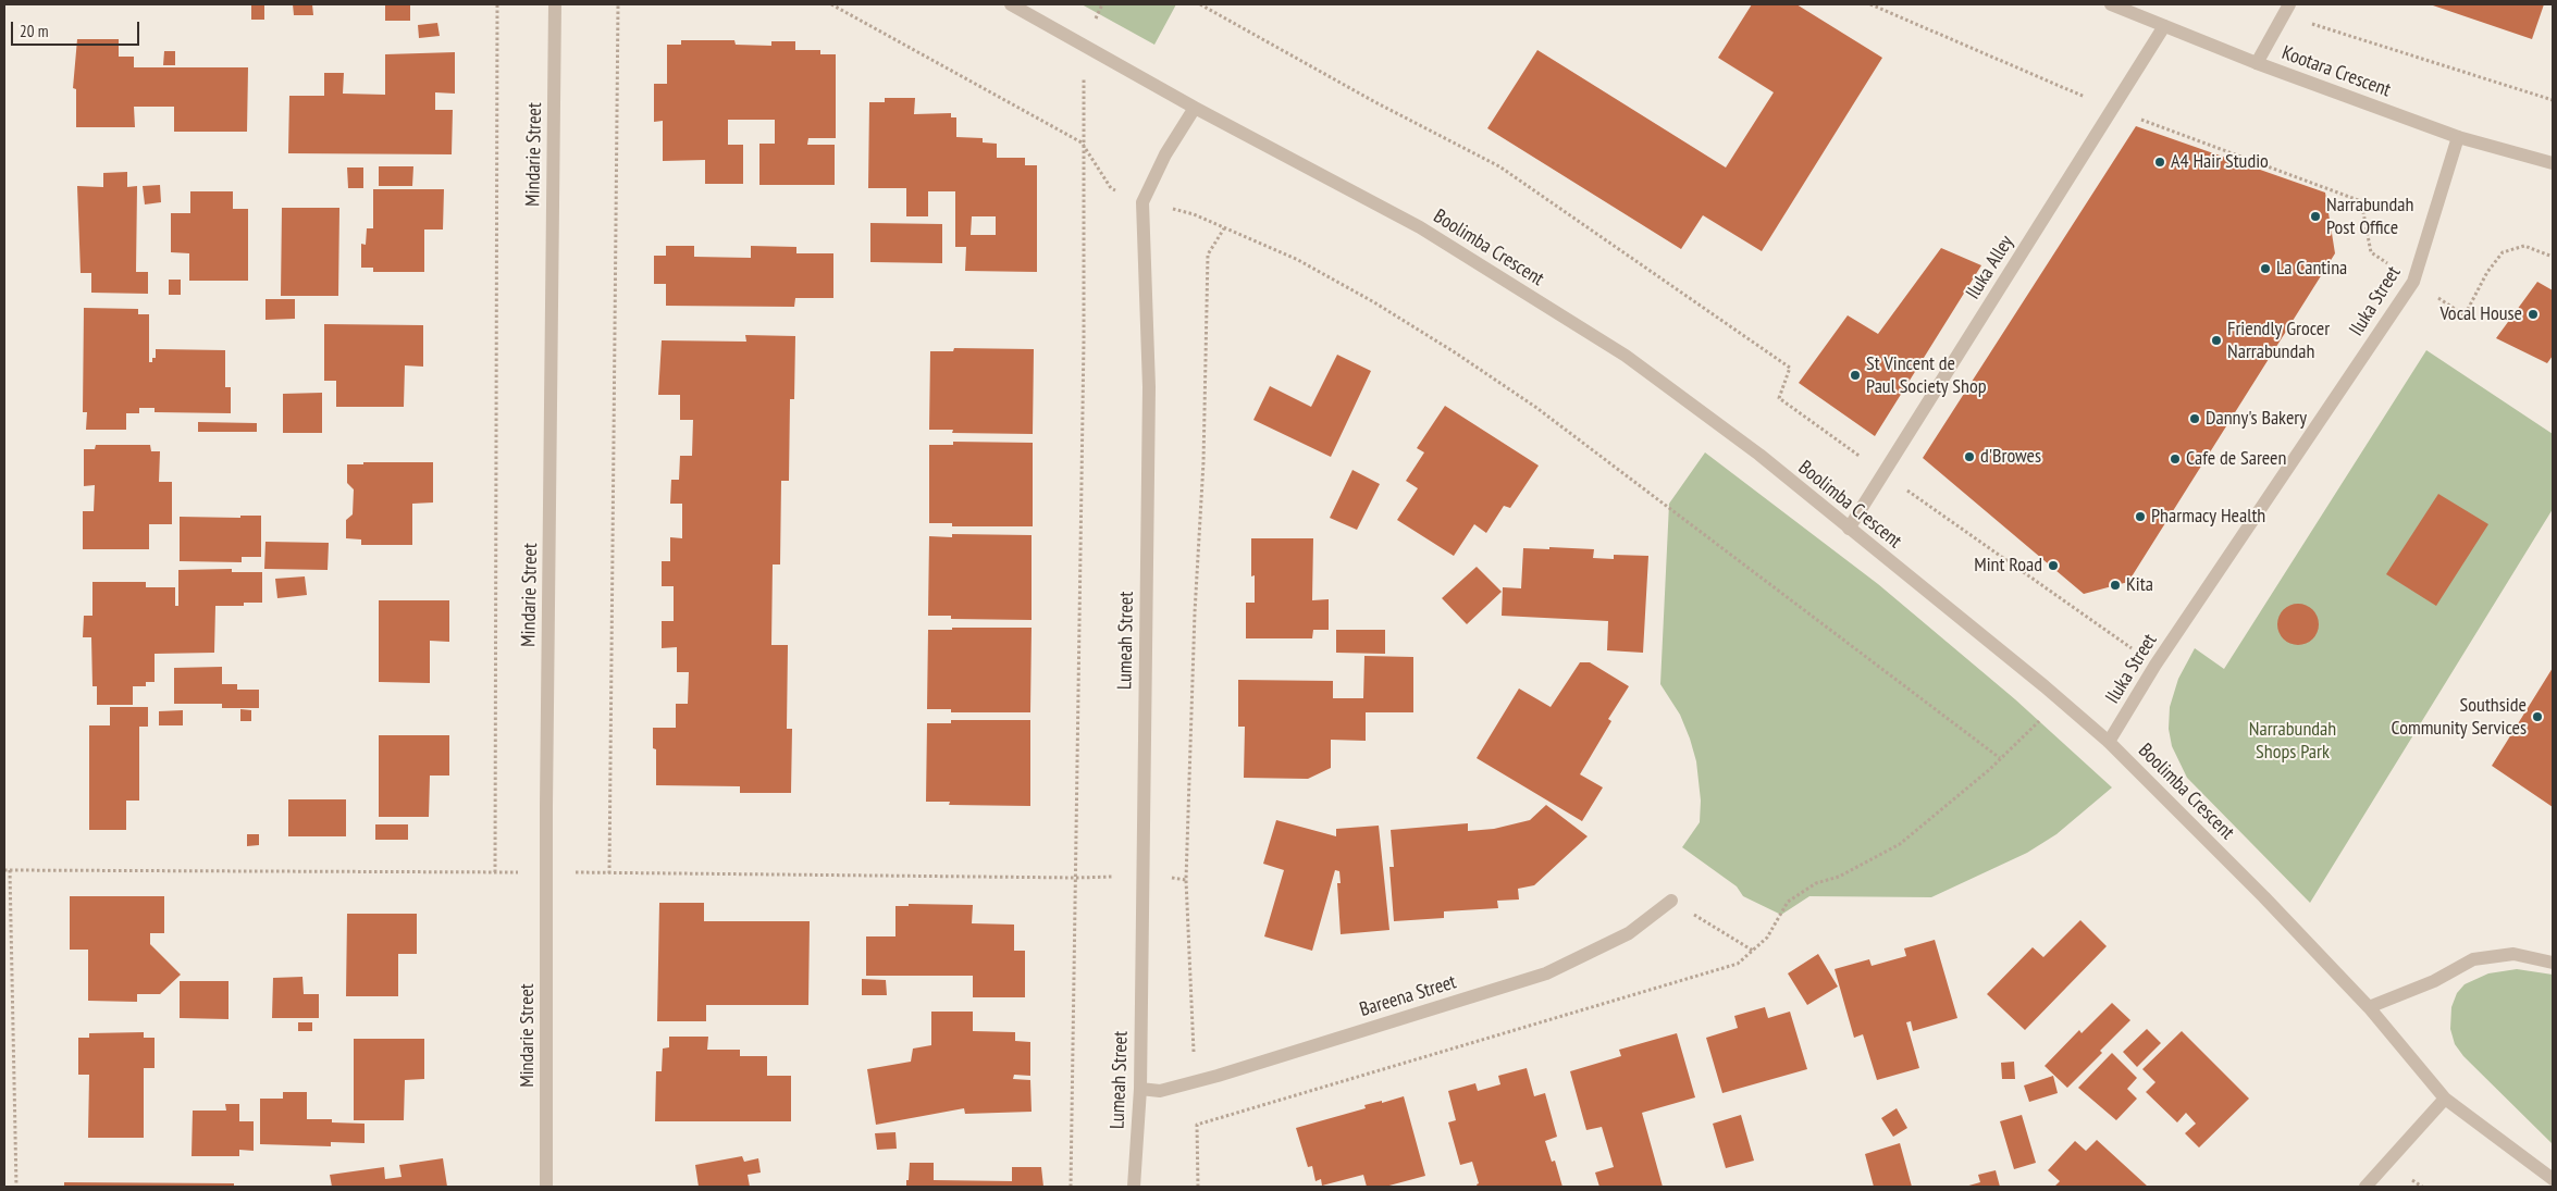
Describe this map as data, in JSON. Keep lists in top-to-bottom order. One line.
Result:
{"streets":{"street":["Kootara Crescent","Mindarie Street","Boolimba Crescent","Iluka Alley","Iluka Street","Lumeah Street","Bareena Street"]},"crossings":[["Kootara Crescent","Iluka Alley"],["Kootara Crescent","Iluka Street"],["Boolimba Crescent","Iluka Alley"],["Boolimba Crescent","Iluka Street"],["Boolimba Crescent","Lumeah Street"],["Lumeah Street","Bareena Street"]],"parks":["Narrabundah Shops Park"],"places":["A4 Hair Studio","Narrabundah Post Office","La Cantina","Vocal House","Friendly Grocer Narrabundah","St Vincent de Paul Society Shop","Danny's Bakery","d'Browes","Cafe de Sareen","Pharmacy Health","Mint Road","Kita","Southside Community Services"],"scale_bar":"20 m"}
